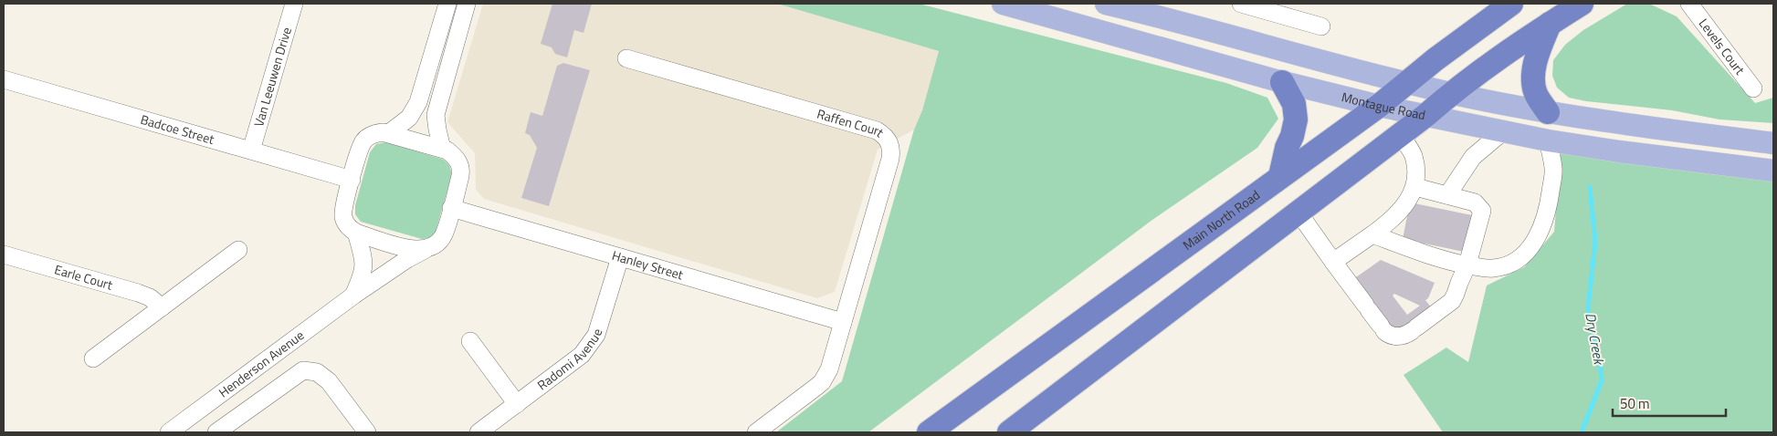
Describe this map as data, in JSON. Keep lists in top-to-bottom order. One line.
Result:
{"streets":{"highway":["Main North Road"],"main road":["Montague Road"],"street":["Levels Court","Van Leeuwen Drive","Raffen Court","Badcoe Street","Hanley Street","Earle Court","Radomi Avenue","Henderson Avenue"]},"crossings":[["Van Leeuwen Drive","Badcoe Street"],["Montague Road","Main North Road"],["Raffen Court","Hanley Street"],["Badcoe Street","Hanley Street"],["Badcoe Street","Henderson Avenue"],["Hanley Street","Radomi Avenue"],["Hanley Street","Henderson Avenue"]],"water":["Dry Creek"],"scale_bar":"50 m"}
